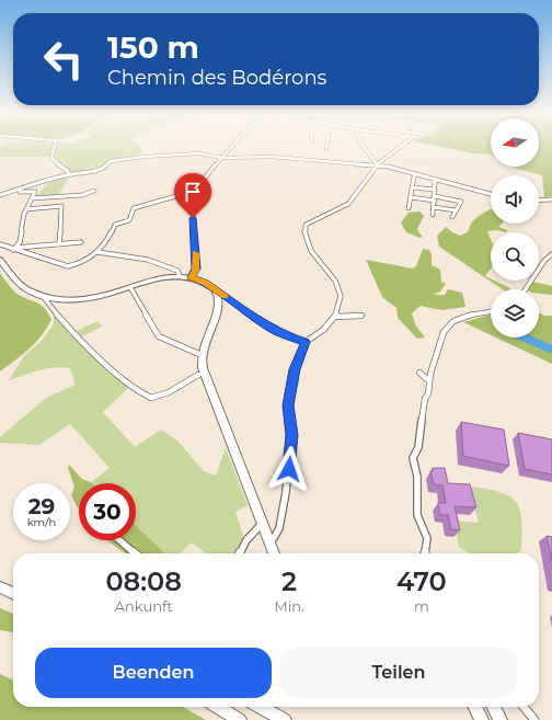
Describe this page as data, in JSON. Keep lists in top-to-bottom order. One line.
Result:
{"north":"left","page":{"turn":["150 m","Chemin des Bodérons"],"speed":"29 km/h","limit":"30","eta":["08:08","Ankunft","2","Min.","470","m"],"buttons":["Beenden","Teilen"]}}
